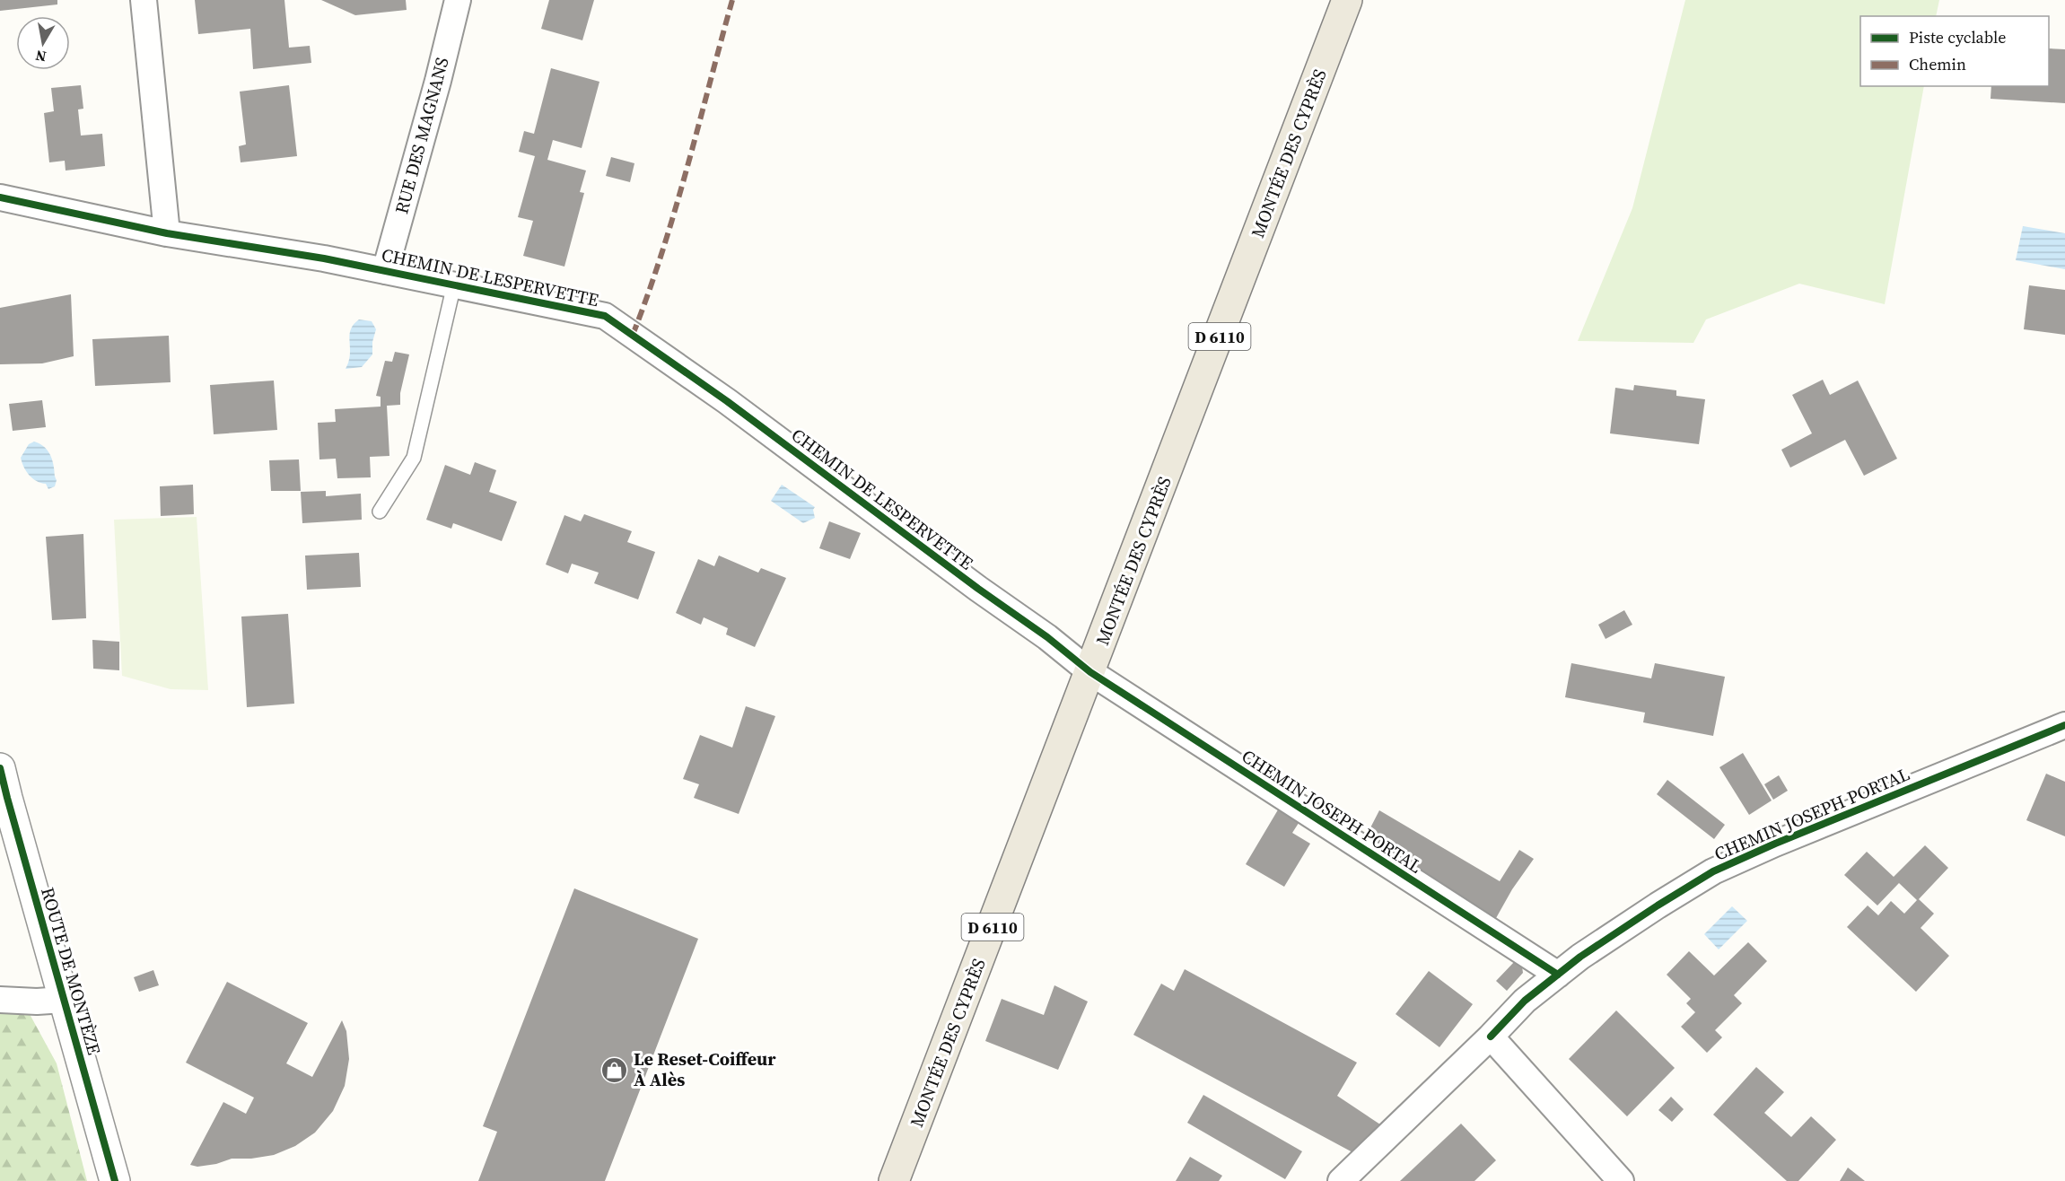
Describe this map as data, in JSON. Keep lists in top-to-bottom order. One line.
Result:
{"streets":{"main road":["MONTÉE DES CYPRÈS","D 6110"],"street":["RUE DES MAGNANS","CHEMIN DE LESPERVETTE","CHEMIN JOSEPH PORTAL","ROUTE DE MONTÈZE"]},"crossings":[["RUE DES MAGNANS","CHEMIN DE LESPERVETTE"],["MONTÉE DES CYPRÈS","CHEMIN DE LESPERVETTE"],["MONTÉE DES CYPRÈS","CHEMIN JOSEPH PORTAL"],["CHEMIN DE LESPERVETTE","CHEMIN JOSEPH PORTAL"]],"places":{"shop":["Le Reset-Coiffeur À Alès"]},"legend":["Piste cyclable","Chemin"],"north":"bottom"}
